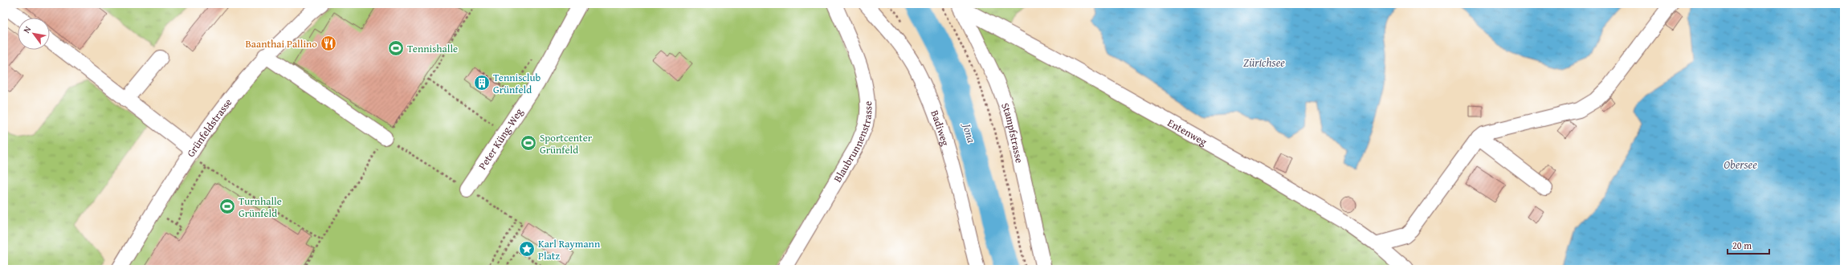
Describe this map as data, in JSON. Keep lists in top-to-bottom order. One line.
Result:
{"streets":{"street":["Grünfeldstrasse","Badiweg","Entenweg","Stampfstrasse","Peter Küng-Weg","Blaubrunnenstrasse"]},"crossings":[["Entenweg","Stampfstrasse"]],"water":["Zürichsee","Jona","Obersee"],"places":{"restaurant":["Baanthai Pallino"],"sports":["Tennishalle","Sportcenter Grünfeld","Turnhalle Grünfeld"],"building":["Tennisclub Grünfeld"],"place":["Karl Raymann Platz"]},"scale_bar":"20 m","north":"top left"}
